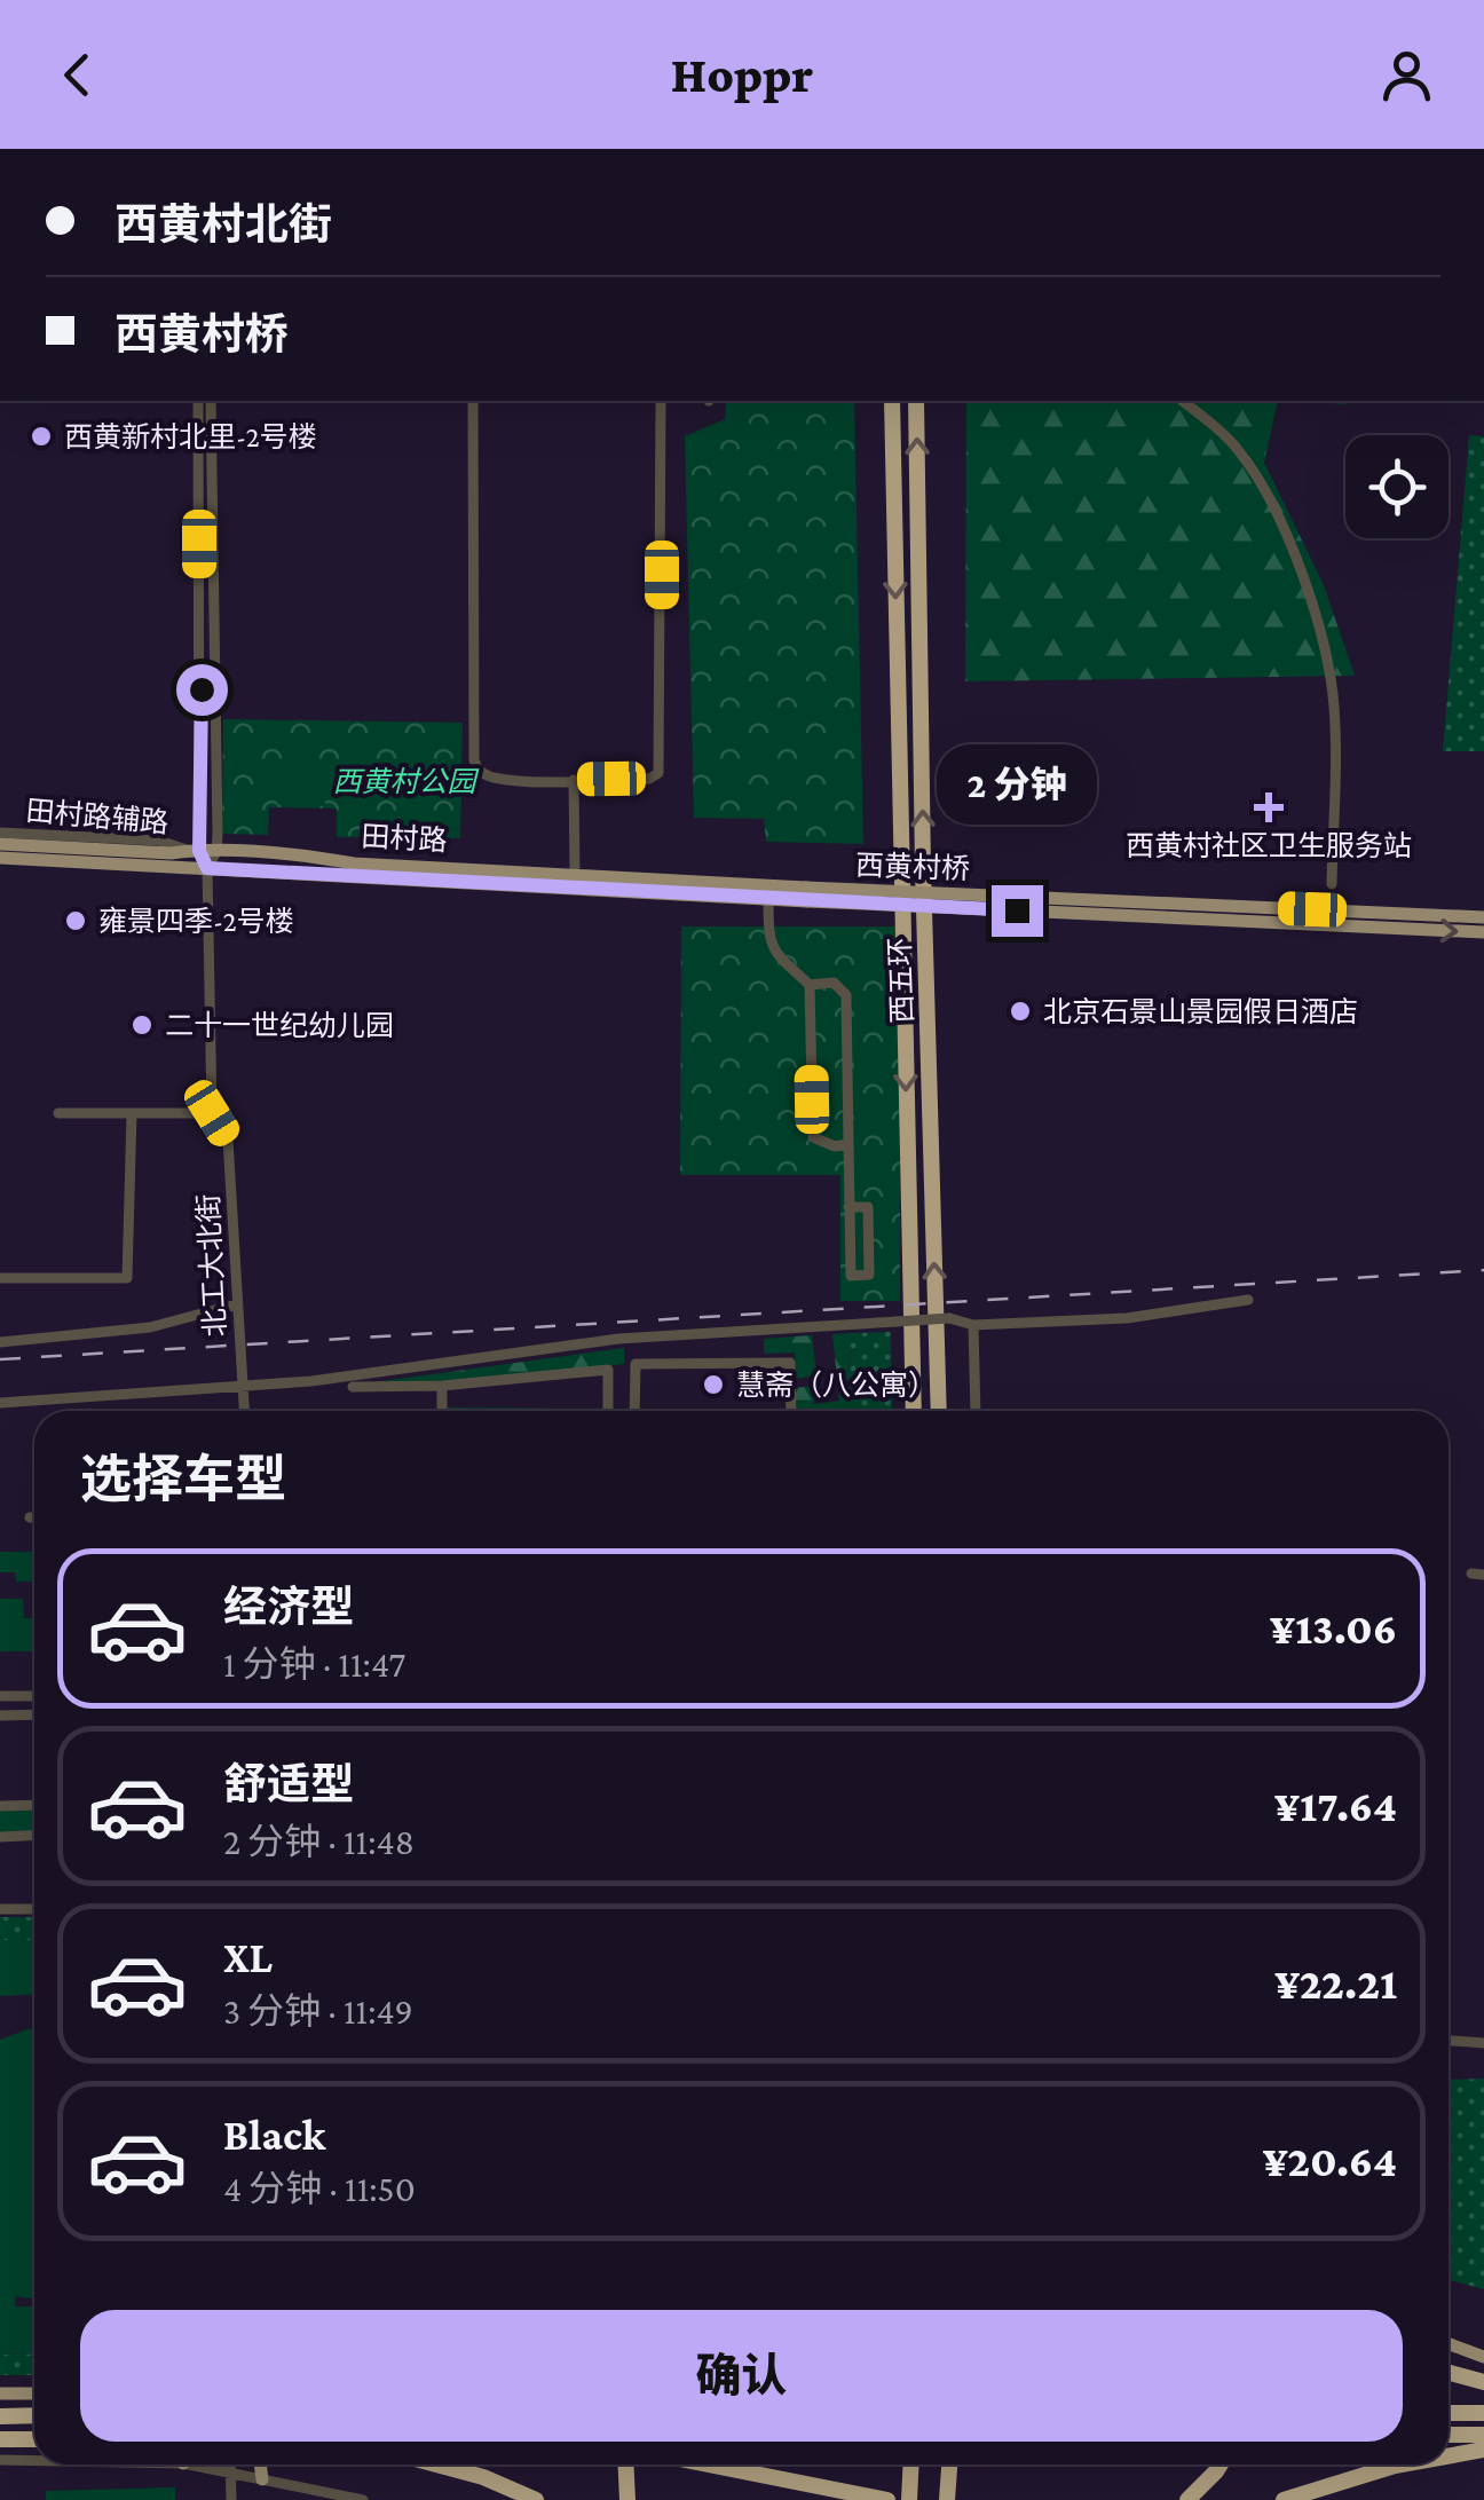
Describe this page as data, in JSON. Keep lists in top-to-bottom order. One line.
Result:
{"streets":{"highway":["西五环"],"main road":["田村路","西黄村桥"],"street":["田村路辅路","北工大北街"]},"crossings":[["田村路辅路","田村路"],["田村路","西黄村桥"],["田村路","北工大北街"]],"parks":["西黄村公园"],"places":{"other":["西黄新村北里-2号楼","雍景四季-2号楼","北京石景山景园假日酒店","二十一世纪幼儿园","慧斋（八公寓）"],"health":["西黄村社区卫生服务站"]},"page":{"header":"Hoppr","banner":["西黄村北街","西黄村桥"],"bubble":"2 分钟","heading":"选择车型","list":[{"name":"经济型","note":"1 分钟 · 11:47","value":"¥13.06"},{"name":"舒适型","note":"2 分钟 · 11:48","value":"¥17.64"},{"name":"XL","note":"3 分钟 · 11:49","value":"¥22.21"},{"name":"Black","note":"4 分钟 · 11:50","value":"¥20.64"}],"buttons":"确认"}}
